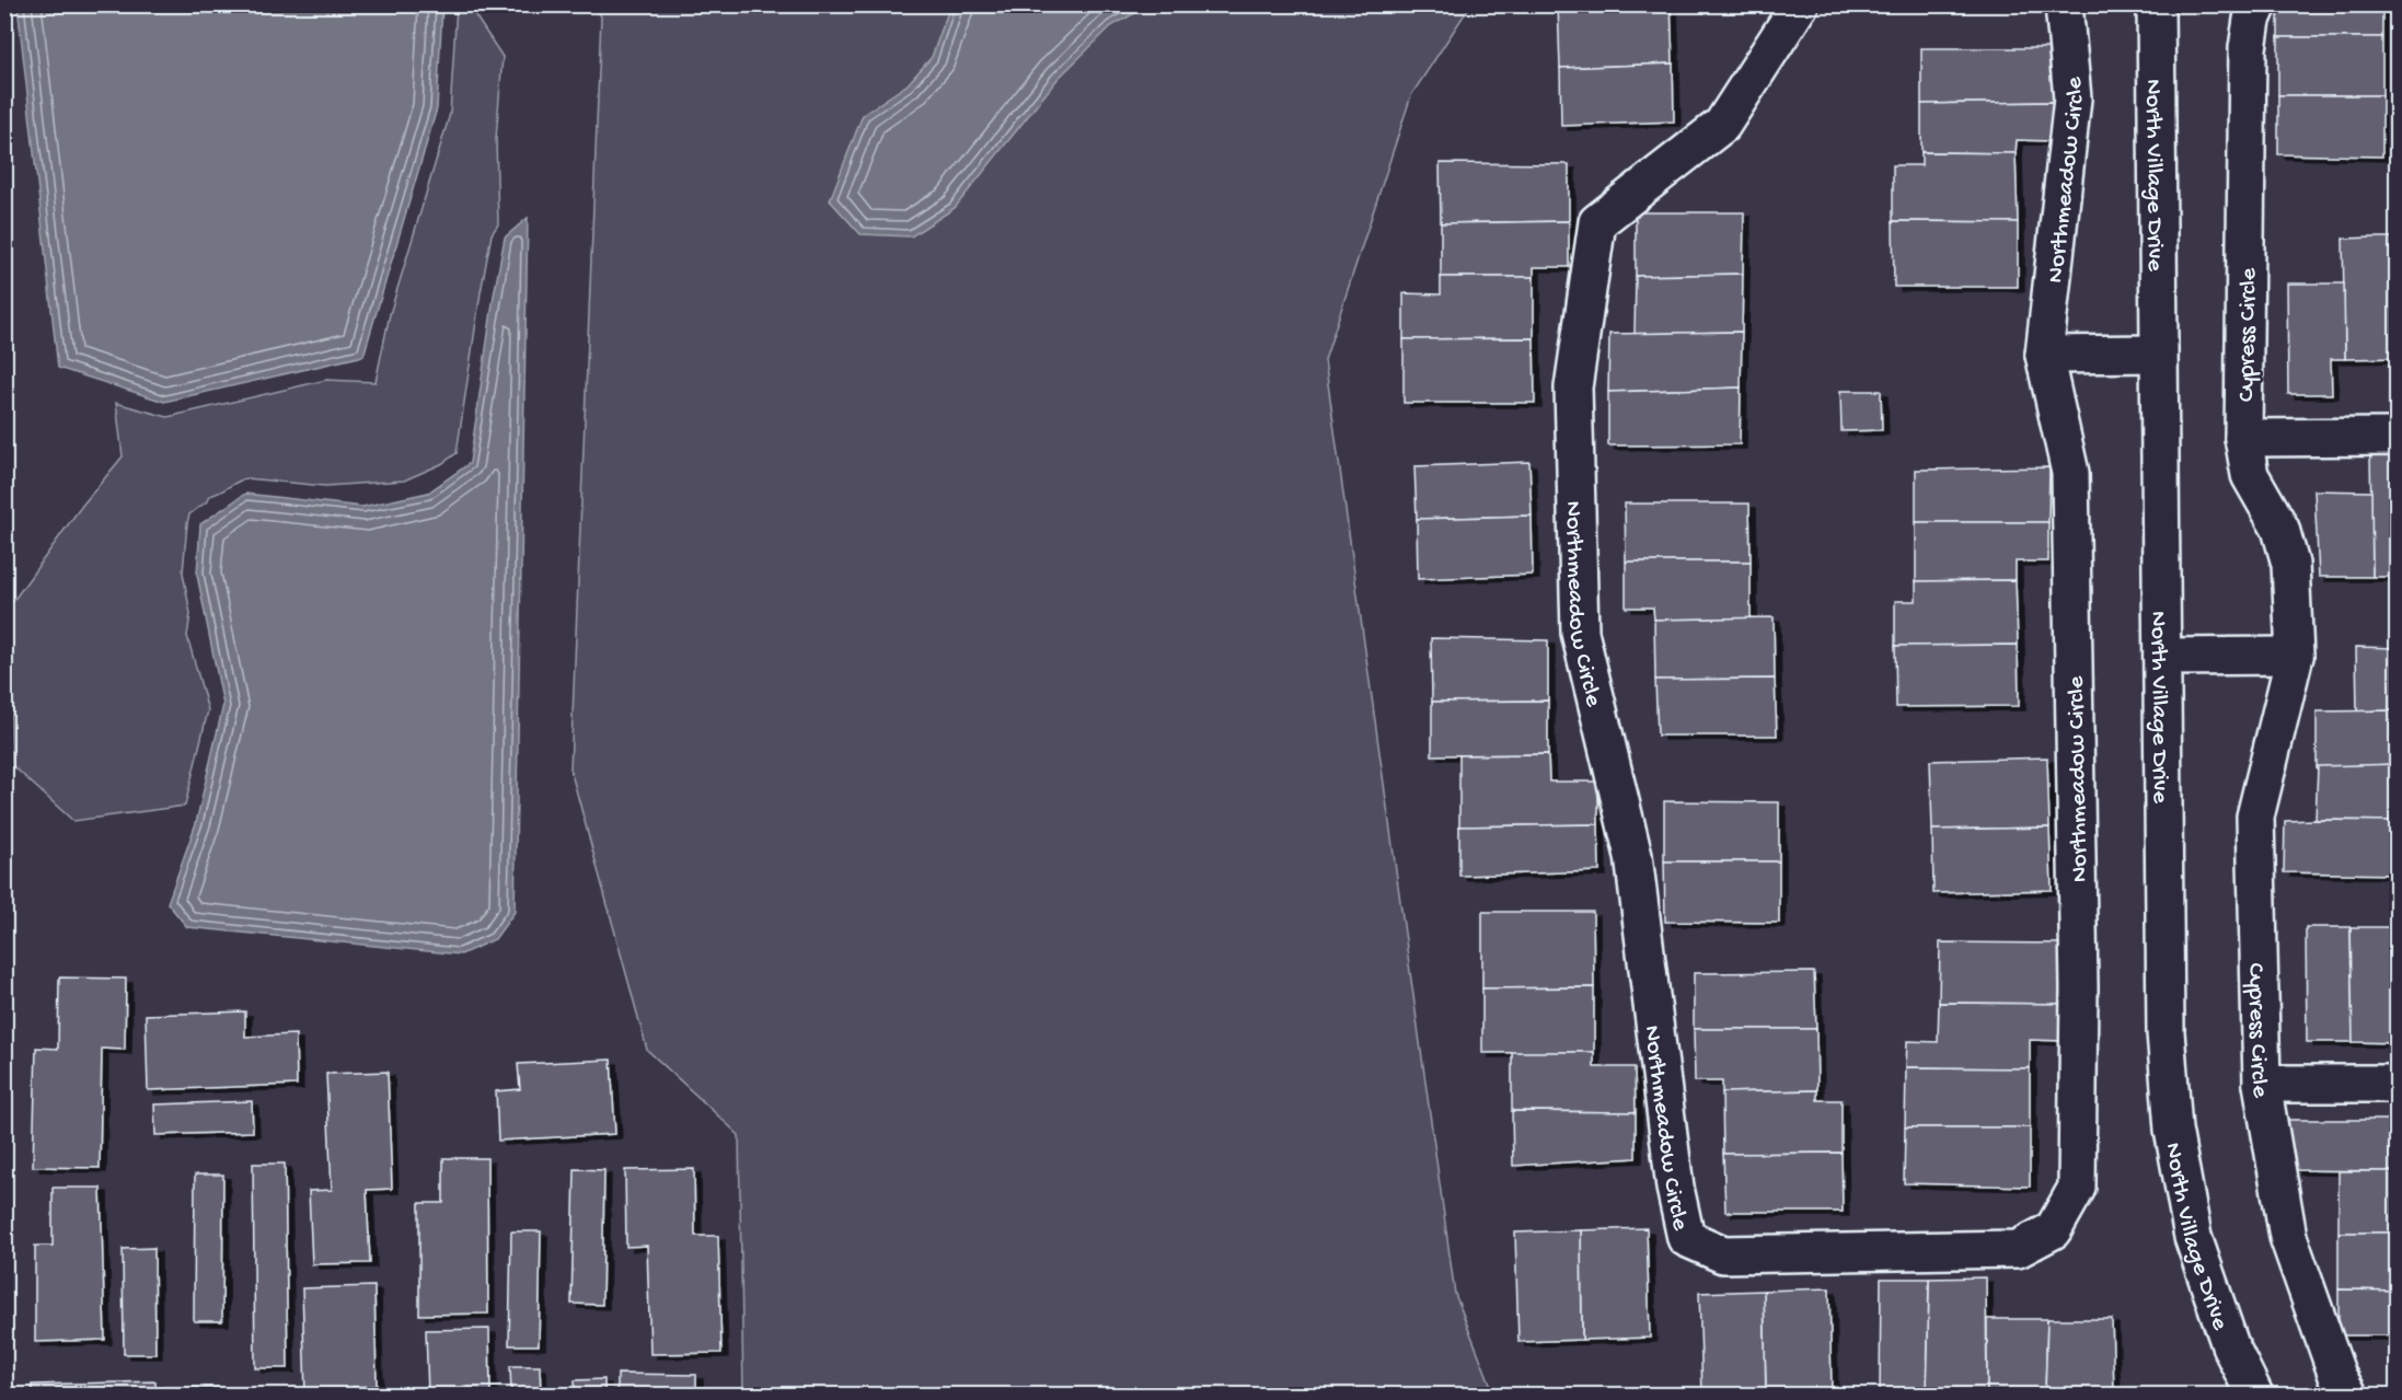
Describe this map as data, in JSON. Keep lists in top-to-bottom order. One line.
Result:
{"streets":{"street":["North Village Drive","Northmeadow Circle","Cypress Circle"]}}
